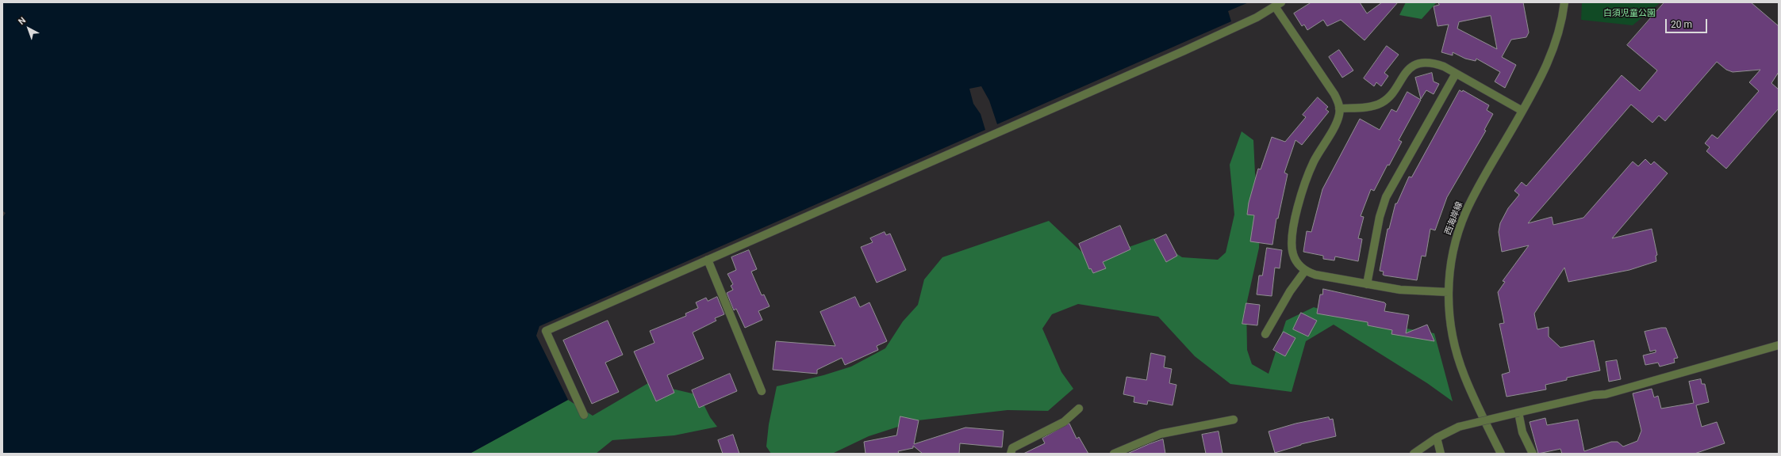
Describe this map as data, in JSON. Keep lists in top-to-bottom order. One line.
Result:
{"streets":{"street":["西海岸線"]},"parks":["白須児童公園"],"scale_bar":"20 m","north":"top left"}
